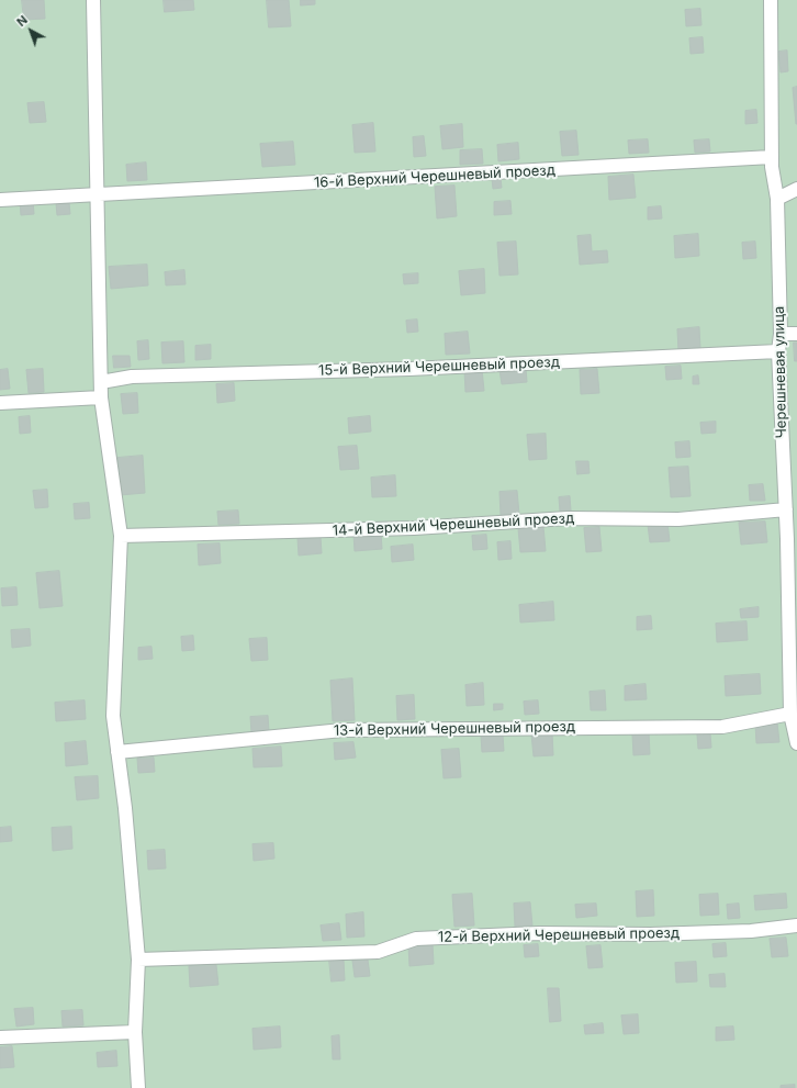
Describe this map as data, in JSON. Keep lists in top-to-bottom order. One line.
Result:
{"streets":{"lane":["16-й Верхний Черешневый проезд","15-й Верхний Черешневый проезд","Черешневая улица","14-й Верхний Черешневый проезд","13-й Верхний Черешневый проезд","12-й Верхний Черешневый проезд"]},"crossings":[["16-й Верхний Черешневый проезд","Черешневая улица"],["15-й Верхний Черешневый проезд","Черешневая улица"],["Черешневая улица","14-й Верхний Черешневый проезд"],["Черешневая улица","13-й Верхний Черешневый проезд"]],"north":"top left"}
